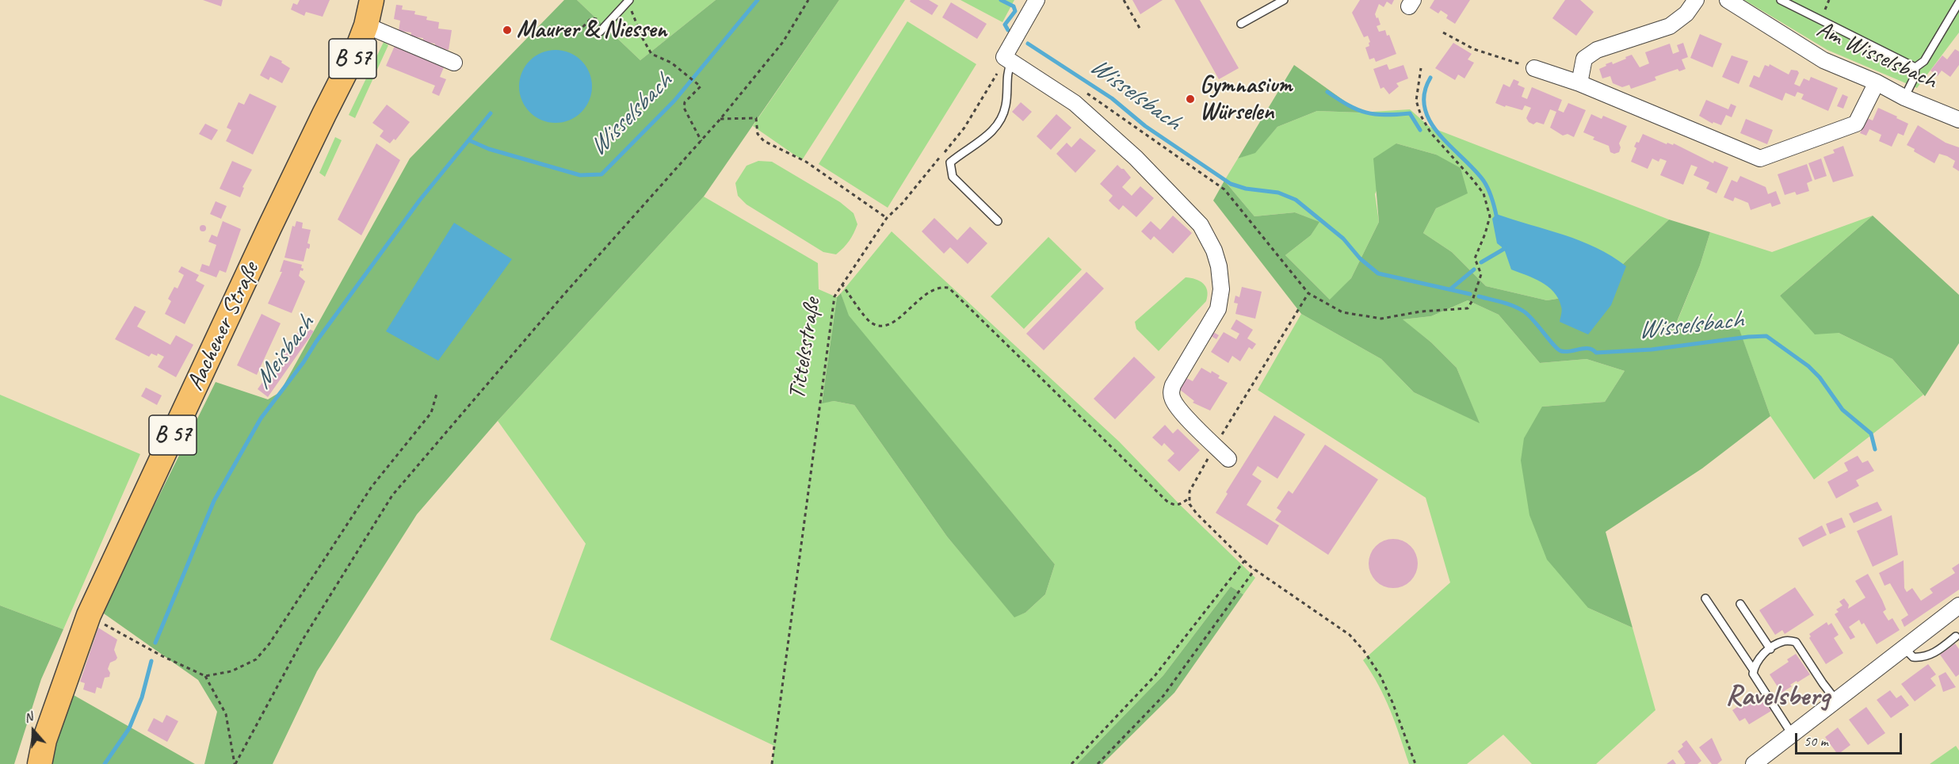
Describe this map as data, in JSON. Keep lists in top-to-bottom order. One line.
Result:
{"streets":{"main road":["B 57","Aachener Straße"],"street":["Am Wisselsbach"],"path":["Tittelsstraße"]},"districts":["Ravelsberg"],"water":["Wisselsbach","Meisbach"],"places":["Maurer & Niessen","Gymnasium Würselen"],"scale_bar":"50 m","north":"top"}
